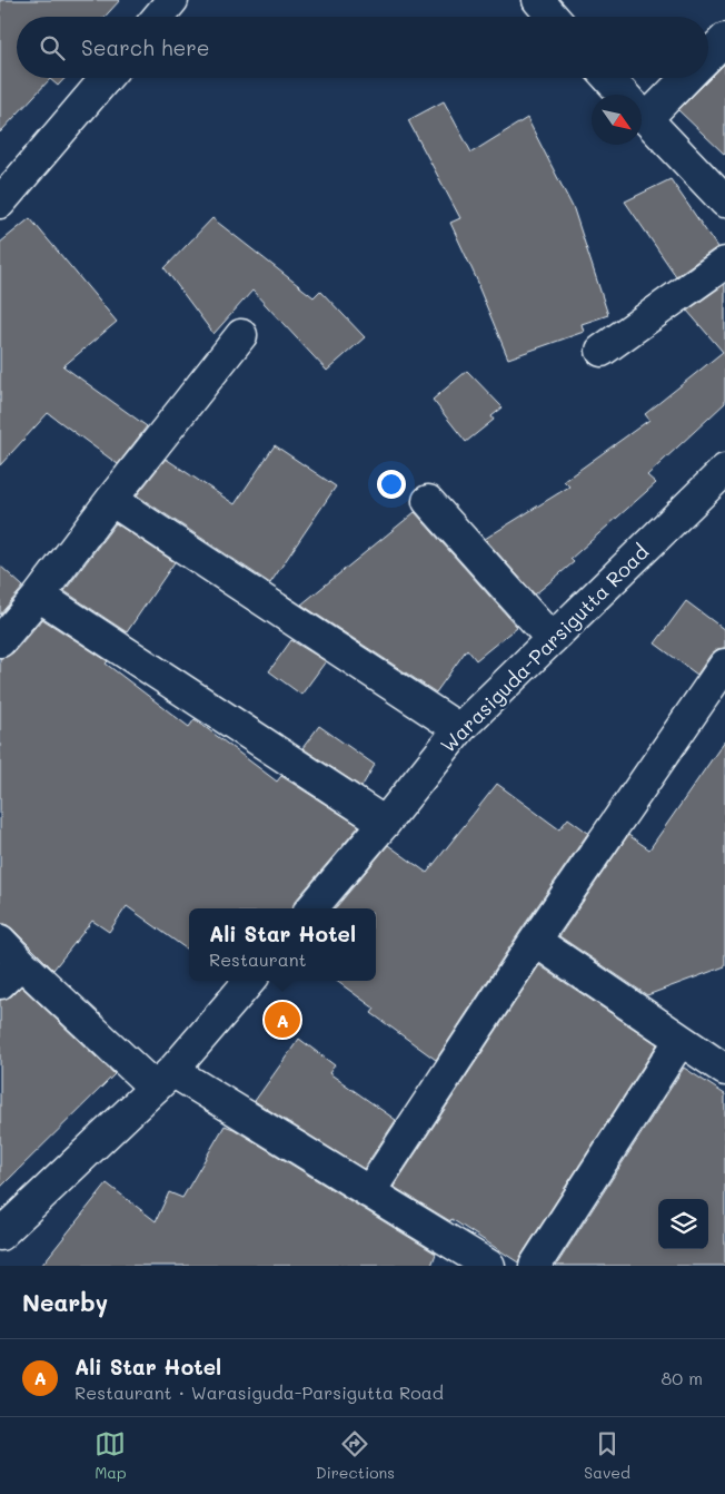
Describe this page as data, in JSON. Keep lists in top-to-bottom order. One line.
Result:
{"streets":{"street":["Warasiguda-Parsigutta Road"]},"north":"bottom right","page":{"search":"Search here","popup":["Ali Star Hotel","Restaurant"],"pins":"A","heading":"Nearby","list":[{"mark":"A","name":"Ali Star Hotel","note":"Restaurant · Warasiguda-Parsigutta Road","value":"80 m"}],"nav":["Map","Directions","Saved"]}}
